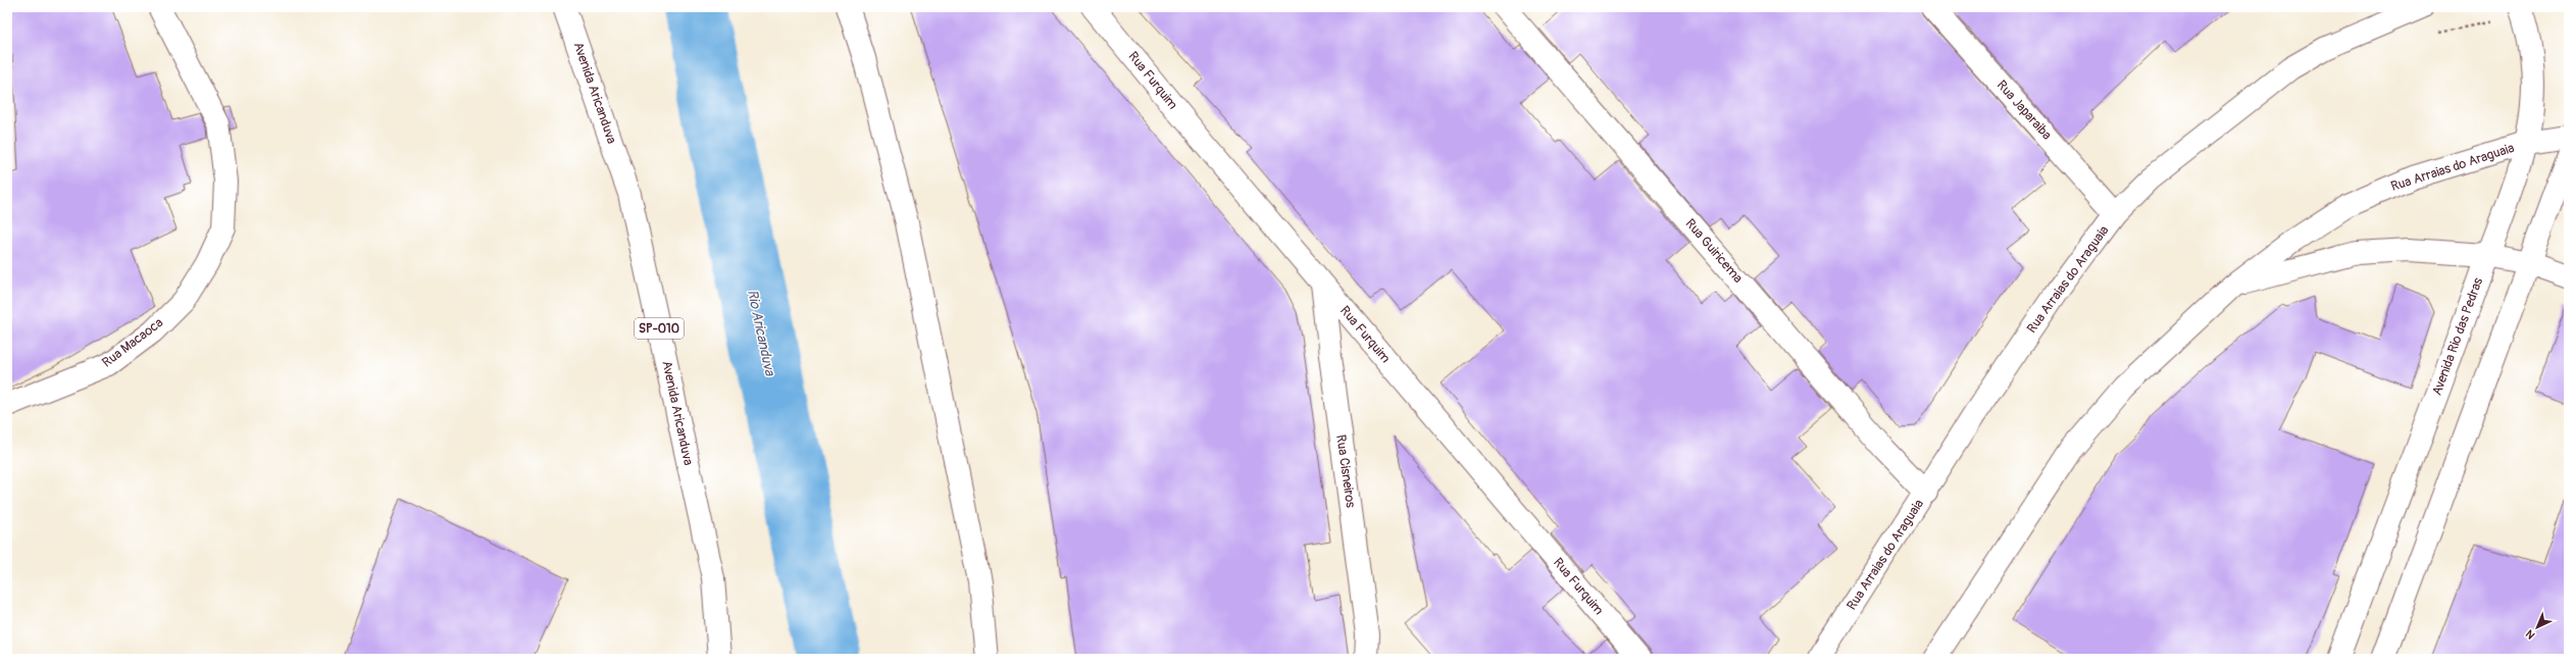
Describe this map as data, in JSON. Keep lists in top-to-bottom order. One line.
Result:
{"streets":{"main road":["Rua Furquim","Avenida Aricanduva","Rua Japaraiba","Rua Arraias do Araguaia","Rua Guiricema","SP-010","Avenida Rio das Pedras","Rua Macaoca","Rua Cisneiros"]},"crossings":[["Rua Furquim","Rua Cisneiros"],["Rua Japaraiba","Rua Arraias do Araguaia"],["Rua Arraias do Araguaia","Rua Guiricema"],["Rua Arraias do Araguaia","Avenida Rio das Pedras"]],"water":["Rio Aricanduva"],"north":"bottom left"}
